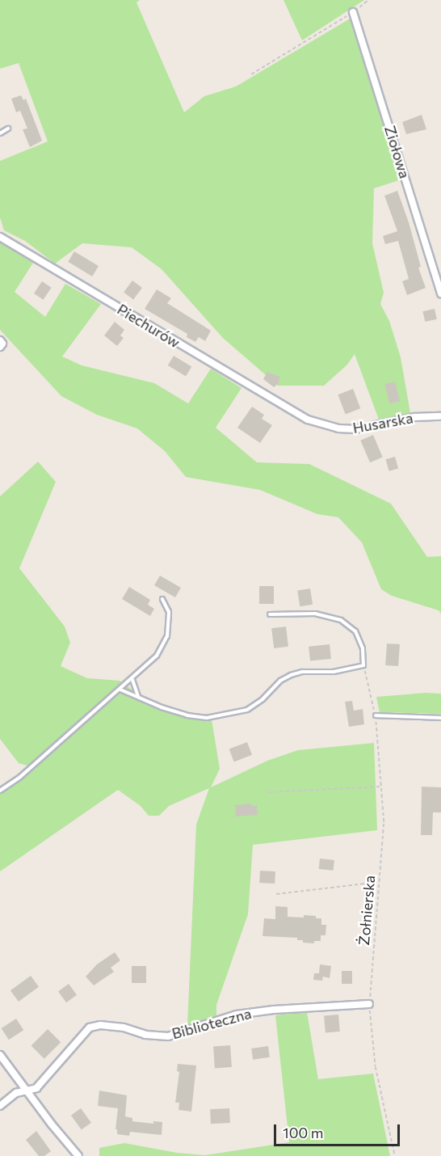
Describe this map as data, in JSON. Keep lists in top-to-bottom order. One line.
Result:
{"streets":{"street":["Ziołowa","Piechurów","Husarska","Biblioteczna"],"path":["Żołnierska"]},"crossings":[["Piechurów","Husarska"],["Żołnierska","Biblioteczna"]],"scale_bar":"100 m"}
